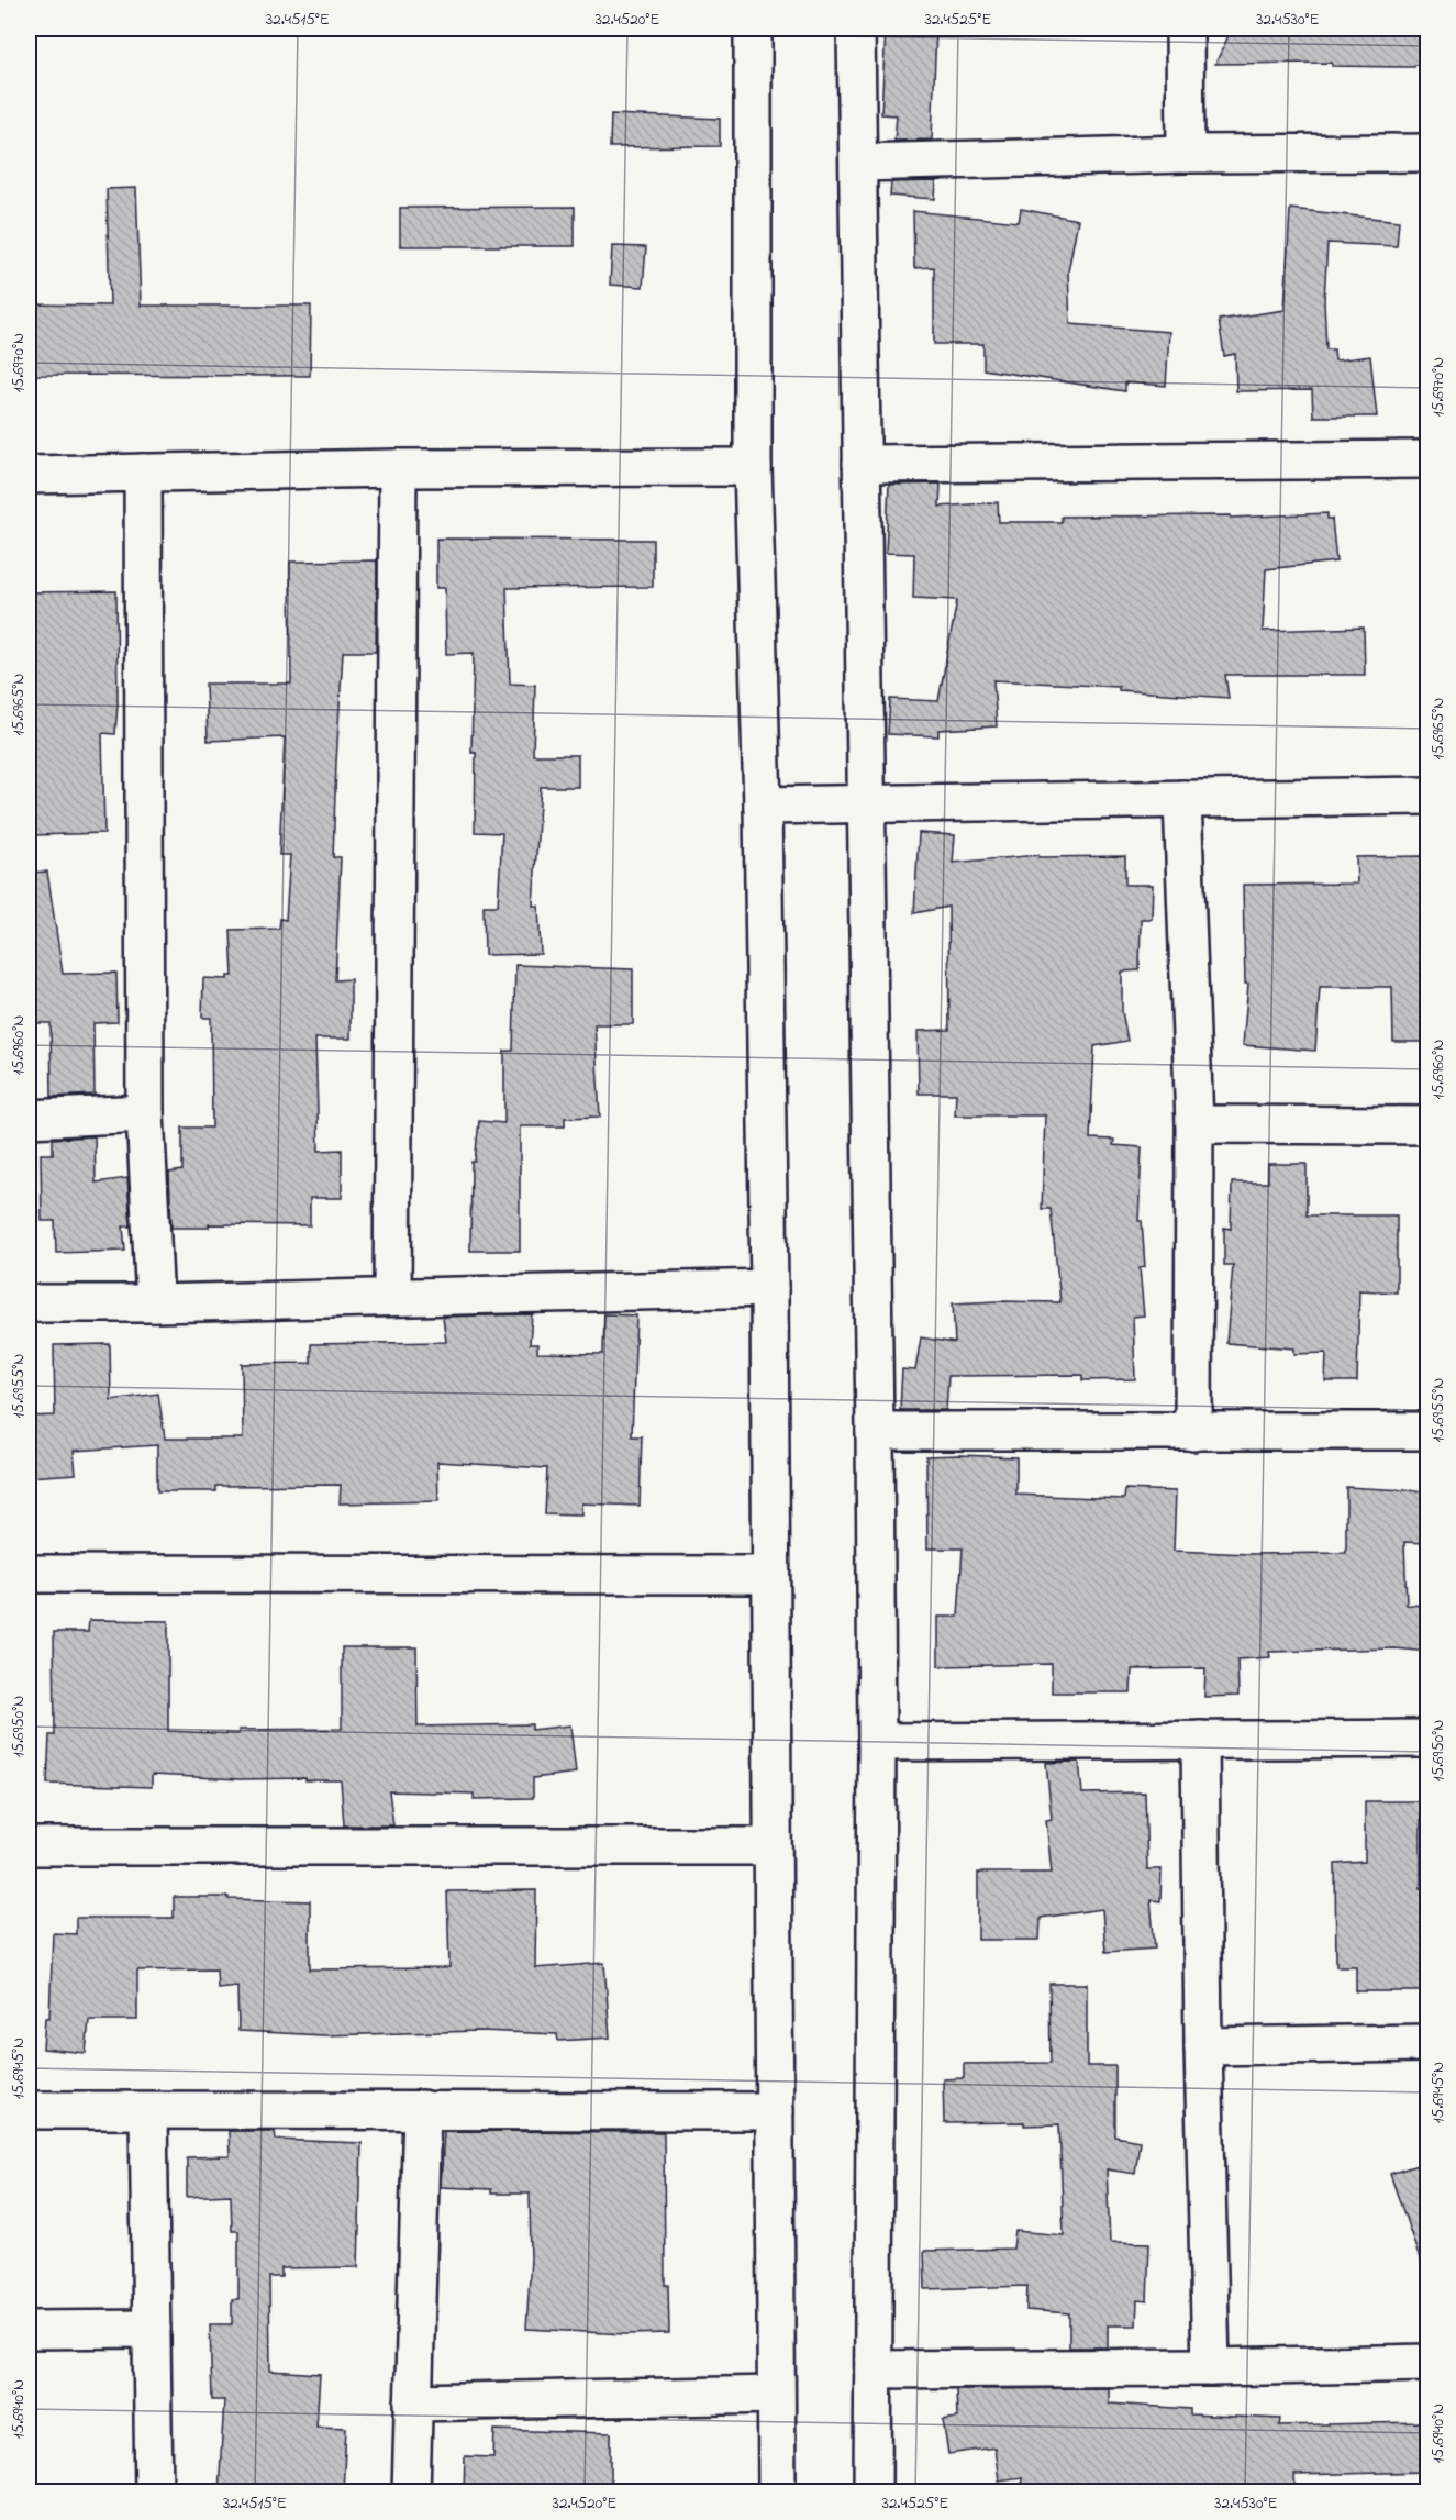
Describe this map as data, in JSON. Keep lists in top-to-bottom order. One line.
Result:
{"coordinates":["32.4515°E","32.4520°E","32.4525°E","32.4530°E","15.6970°N","15.6965°N","15.6960°N","15.6955°N","15.6950°N","15.6945°N","15.6940°N"]}
